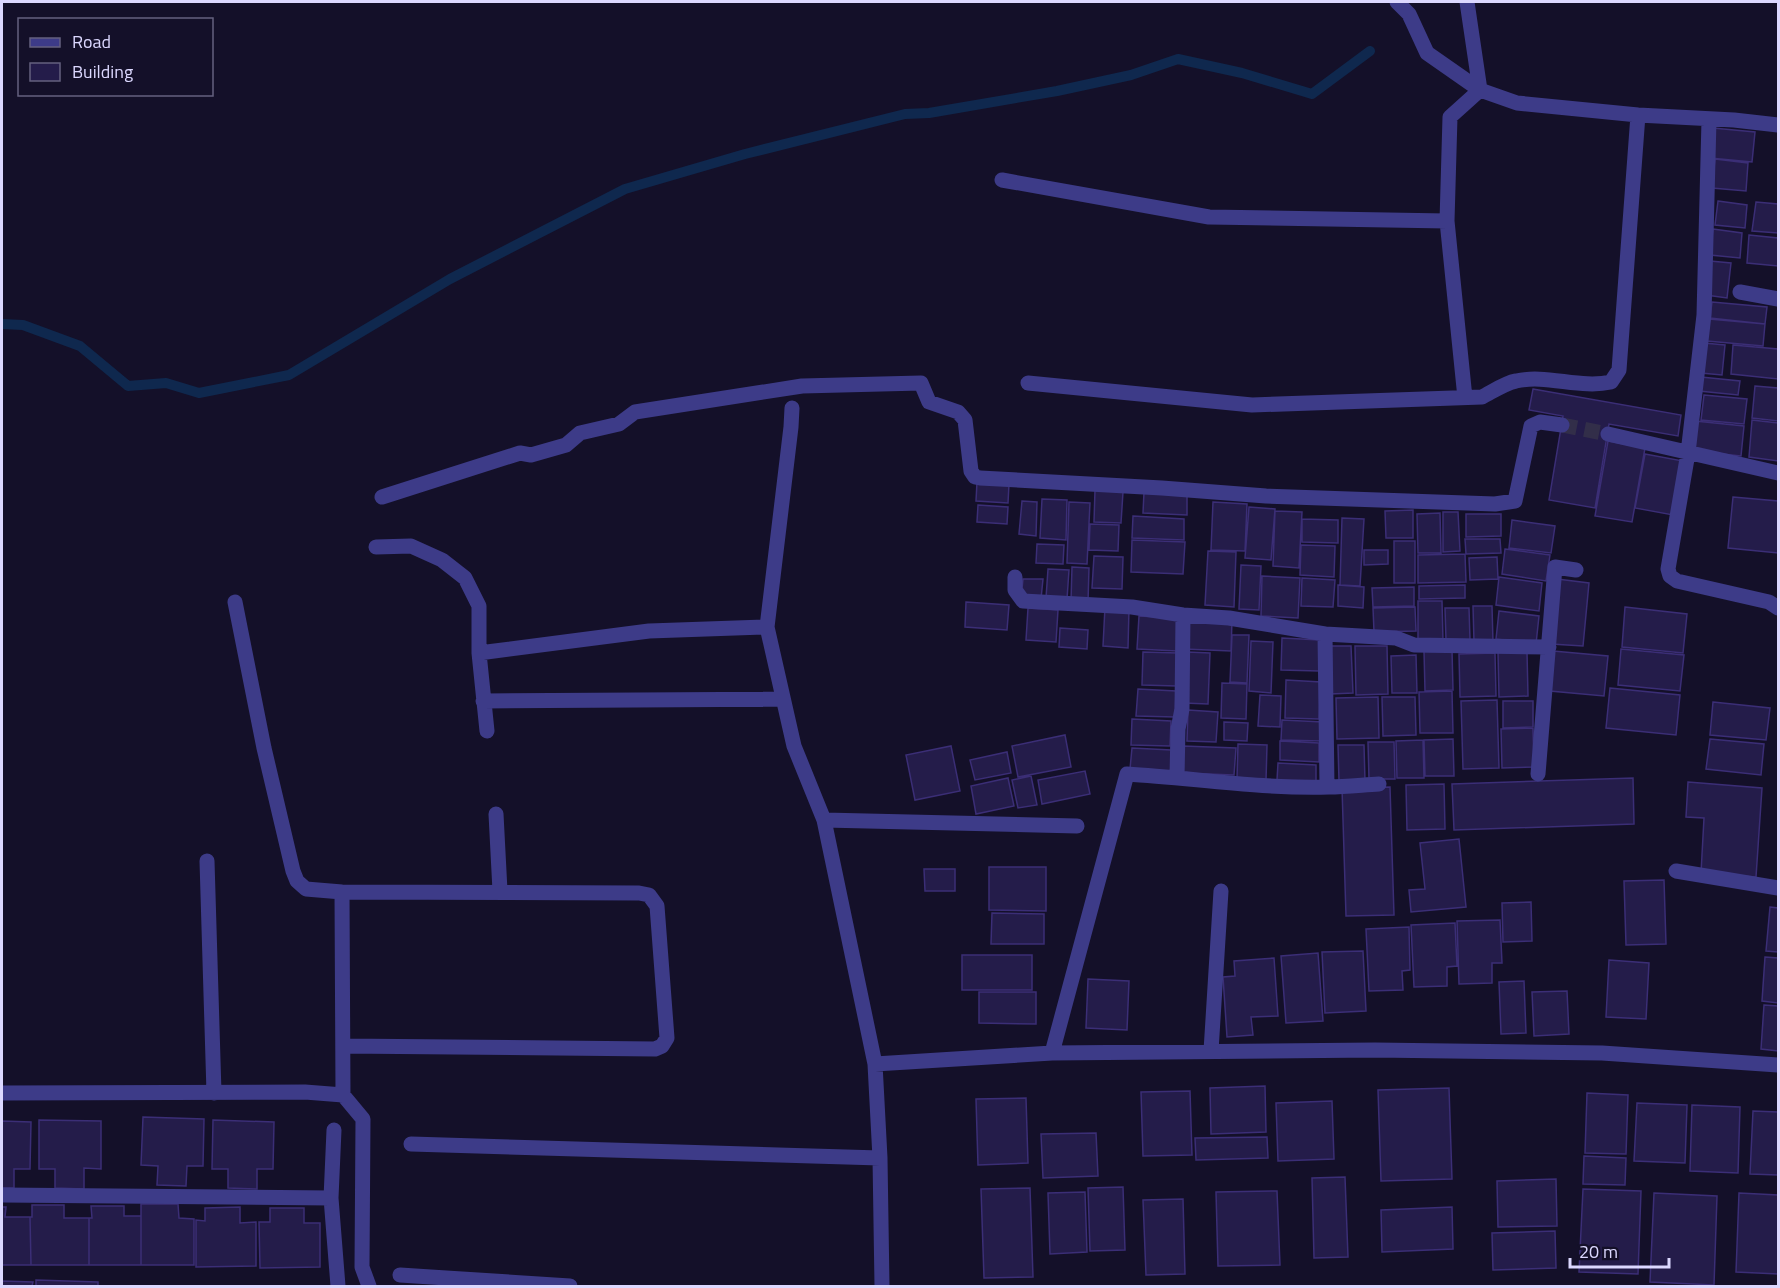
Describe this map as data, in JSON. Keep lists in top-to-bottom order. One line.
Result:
{"legend":["Road","Building"],"scale_bar":"20 m"}
